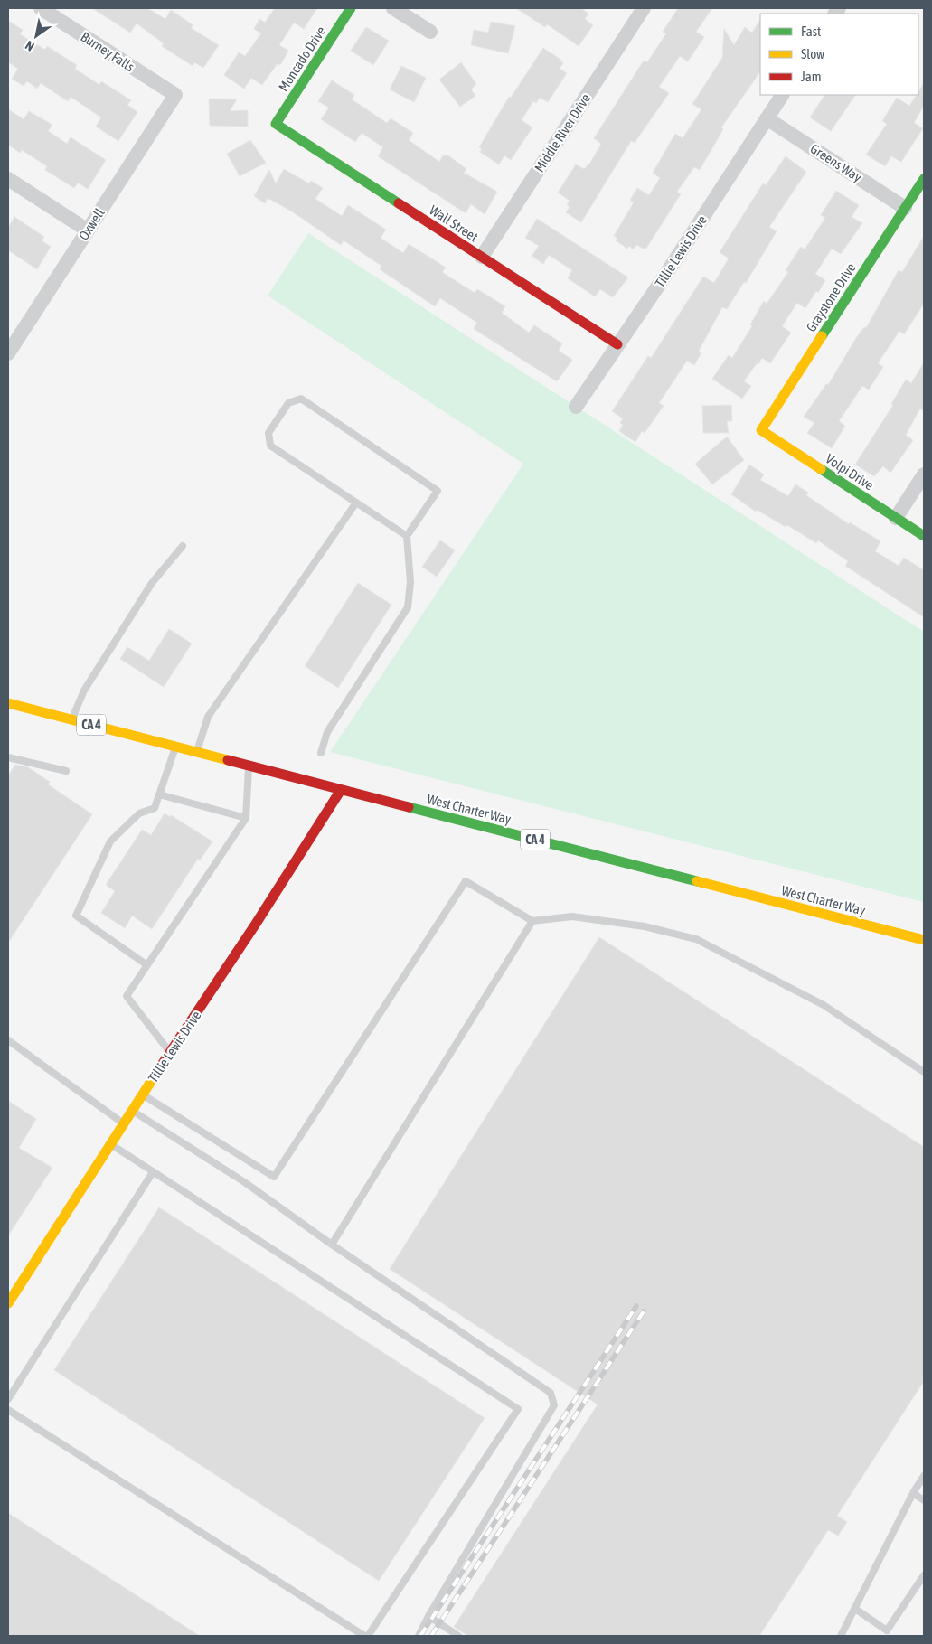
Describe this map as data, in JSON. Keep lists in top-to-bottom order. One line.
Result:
{"streets":{"main road":["Moncado Drive","Wall Street","Tillie Lewis Drive","Graystone Drive","Volpi Drive","CA 4","West Charter Way"],"street":["Burney Falls","Middle River Drive","Greens Way","Oxwell"]},"crossings":[["Burney Falls","Oxwell"],["Moncado Drive","Wall Street"],["Middle River Drive","Wall Street"],["Greens Way","Tillie Lewis Drive"],["Greens Way","Graystone Drive"],["Wall Street","Tillie Lewis Drive"],["Tillie Lewis Drive","West Charter Way"],["Graystone Drive","Volpi Drive"]],"legend":["Fast","Slow","Jam"],"north":"bottom left"}
